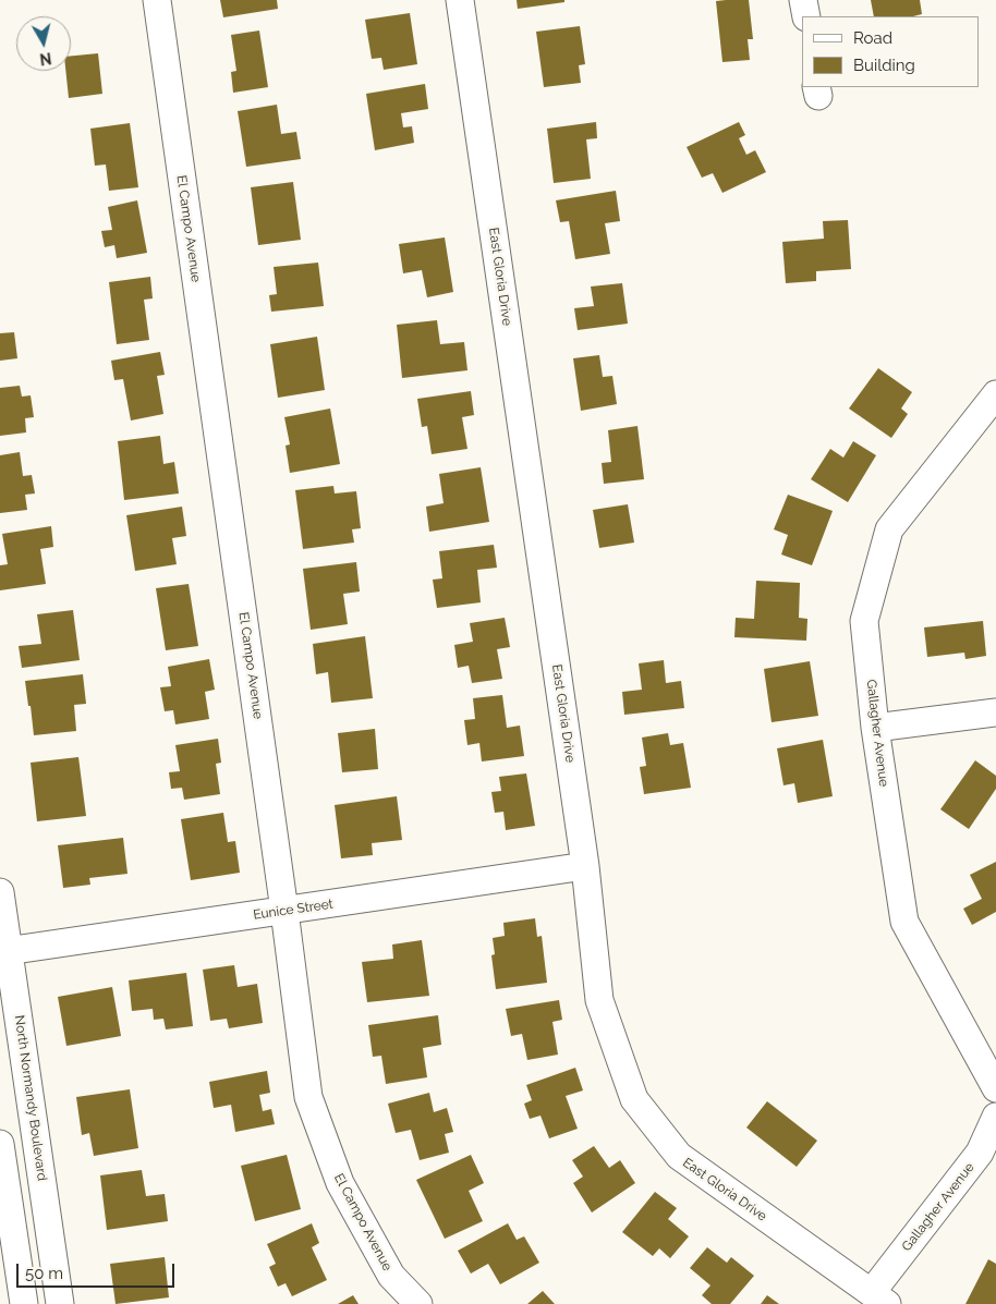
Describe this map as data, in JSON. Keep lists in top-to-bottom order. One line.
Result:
{"streets":{"street":["El Campo Avenue","East Gloria Drive","Gallagher Avenue","Eunice Street","North Normandy Boulevard"]},"crossings":[["El Campo Avenue","Eunice Street"],["East Gloria Drive","Gallagher Avenue"],["East Gloria Drive","Eunice Street"],["Eunice Street","North Normandy Boulevard"]],"legend":["Road","Building"],"scale_bar":"50 m","north":"bottom"}
